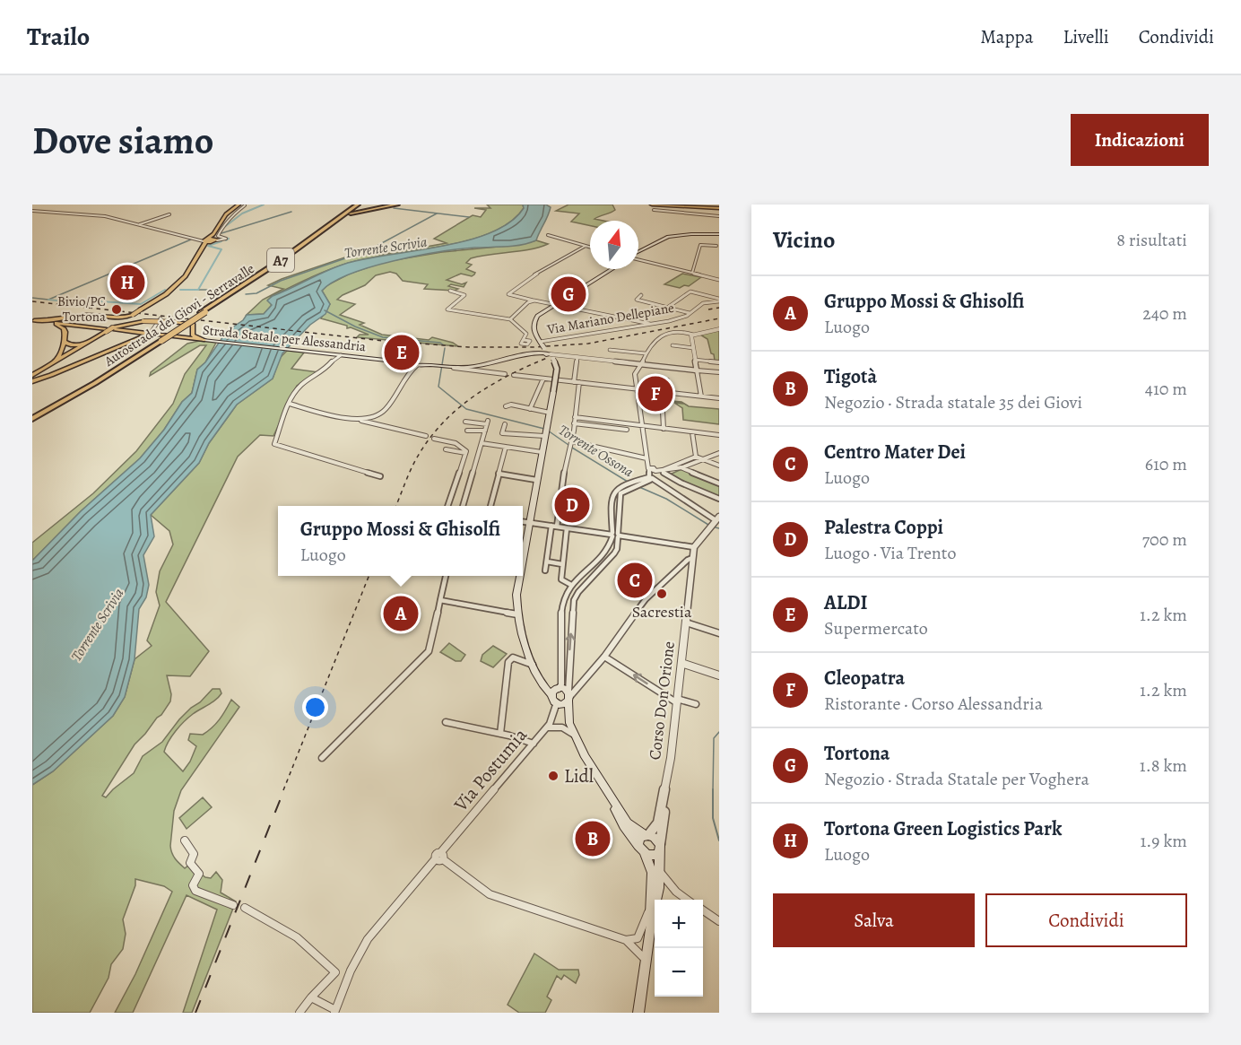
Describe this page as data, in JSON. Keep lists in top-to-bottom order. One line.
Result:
{"streets":{"highway":["A7","Autostrada dei Giovi - Serravalle"],"main road":["Strada Statale per Alessandria"],"street":["Via Mariano Dellepiane","Corso Don Orione","Via Postumia"]},"crossings":[["Autostrada dei Giovi - Serravalle","Strada Statale per Alessandria"],["Via Mariano Dellepiane","Strada Statale per Alessandria"]],"water":["Torrente Scrivia","Torrente Ossona"],"places":["Bivio/PC Tortona","Sacrestia","Lidl"],"north":"top","page":{"header":"Trailo","nav":["Mappa","Livelli","Condividi"],"buttons":["Indicazioni",["Salva","Condividi"]],"title":"Dove siamo","heading":["Vicino","8 risultati"],"pins":["H","G","E","F","D","C","A","B"],"list":[{"mark":"A","name":"Gruppo Mossi & Ghisolfi","note":"Luogo","value":"240 m"},{"mark":"B","name":"Tigotà","note":"Negozio · Strada statale 35 dei Giovi","value":"410 m"},{"mark":"C","name":"Centro Mater Dei","note":"Luogo","value":"610 m"},{"mark":"D","name":"Palestra Coppi","note":"Luogo · Via Trento","value":"700 m"},{"mark":"E","name":"ALDI","note":"Supermercato","value":"1.2 km"},{"mark":"F","name":"Cleopatra","note":"Ristorante · Corso Alessandria","value":"1.2 km"},{"mark":"G","name":"Tortona","note":"Negozio · Strada Statale per Voghera","value":"1.8 km"},{"mark":"H","name":"Tortona Green Logistics Park","note":"Luogo","value":"1.9 km"}],"popup":["Gruppo Mossi & Ghisolfi","Luogo"],"map_buttons":["+","−"]}}
